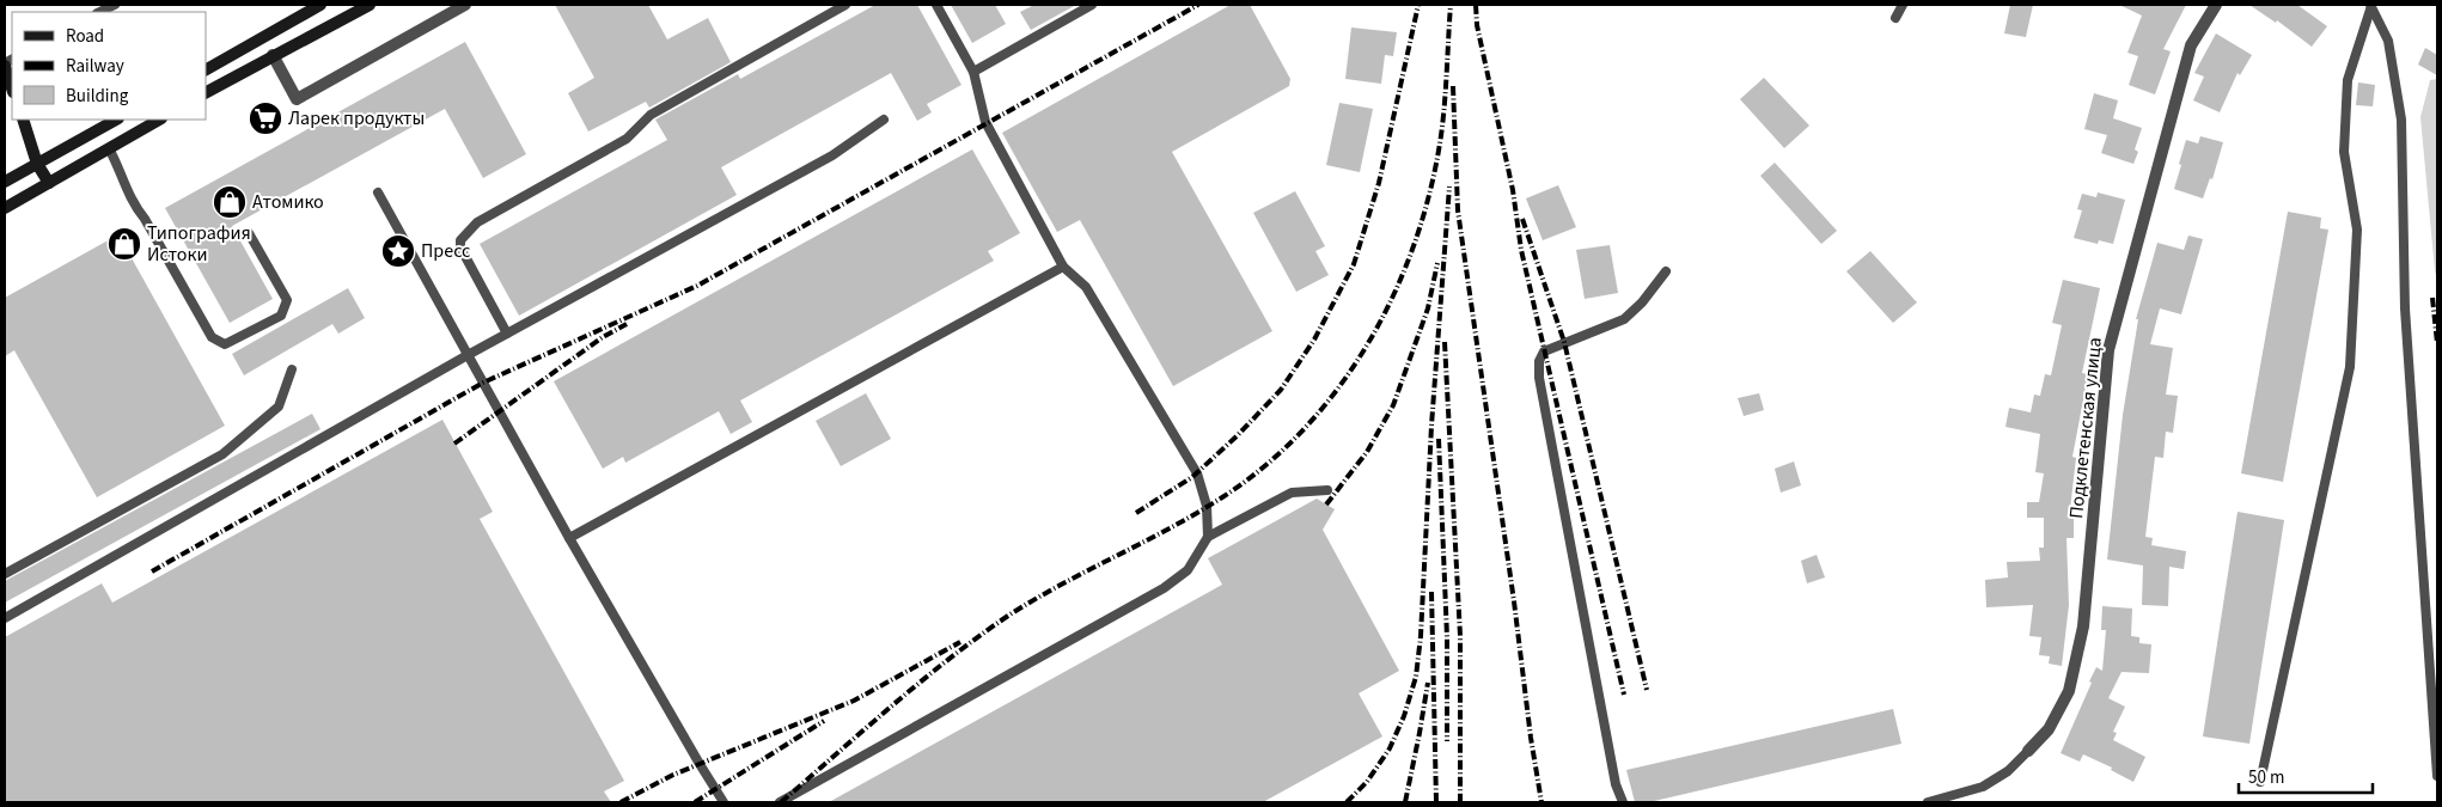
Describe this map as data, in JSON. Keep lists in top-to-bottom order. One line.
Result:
{"streets":{"street":["Подклетенская улица"]},"places":{"supermarket":["Ларек продукты"],"shop":["Атомико","Типография Истоки"],"place":["Пресс"]},"legend":["Road","Railway","Building"],"scale_bar":"50 m"}
